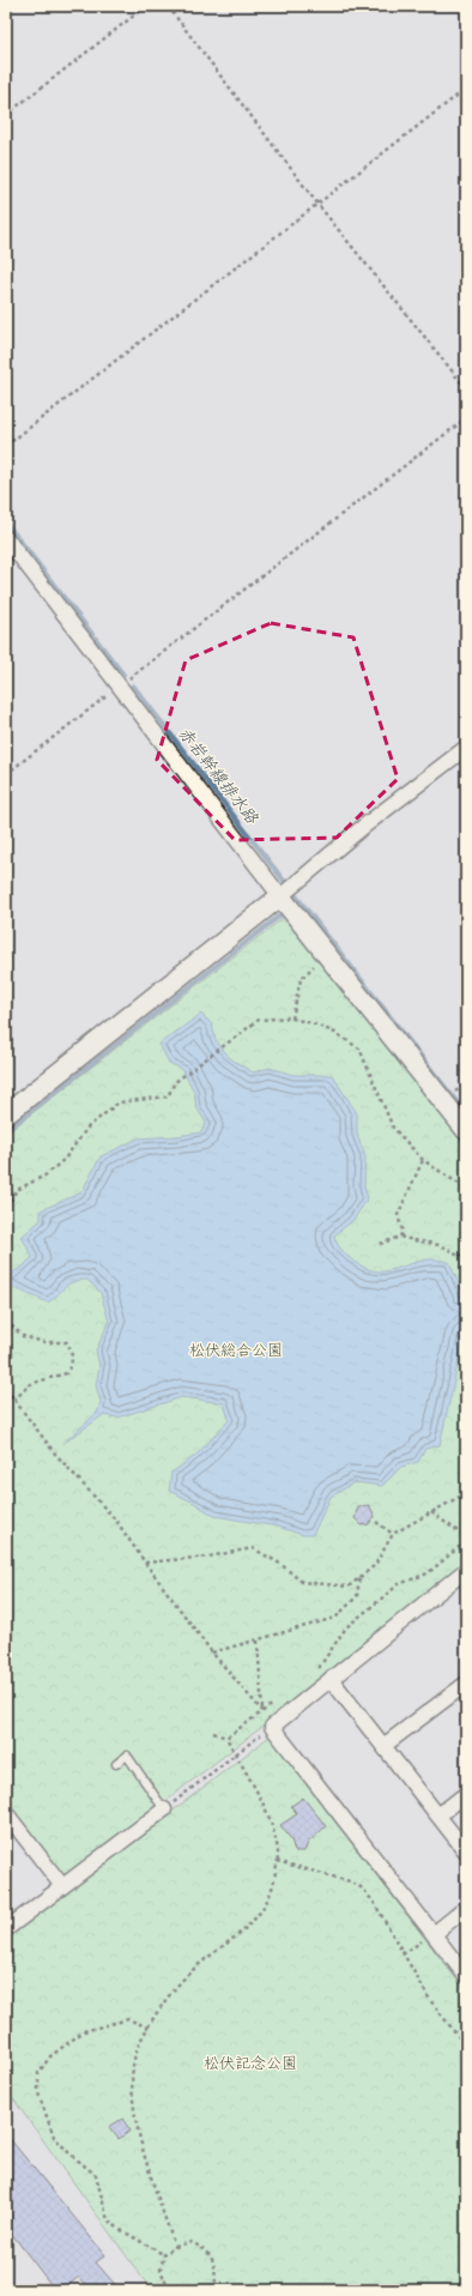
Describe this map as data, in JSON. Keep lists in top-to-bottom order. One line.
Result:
{"water":["赤岩幹線排水路"],"parks":["松伏総合公園","松伏記念公園"]}
